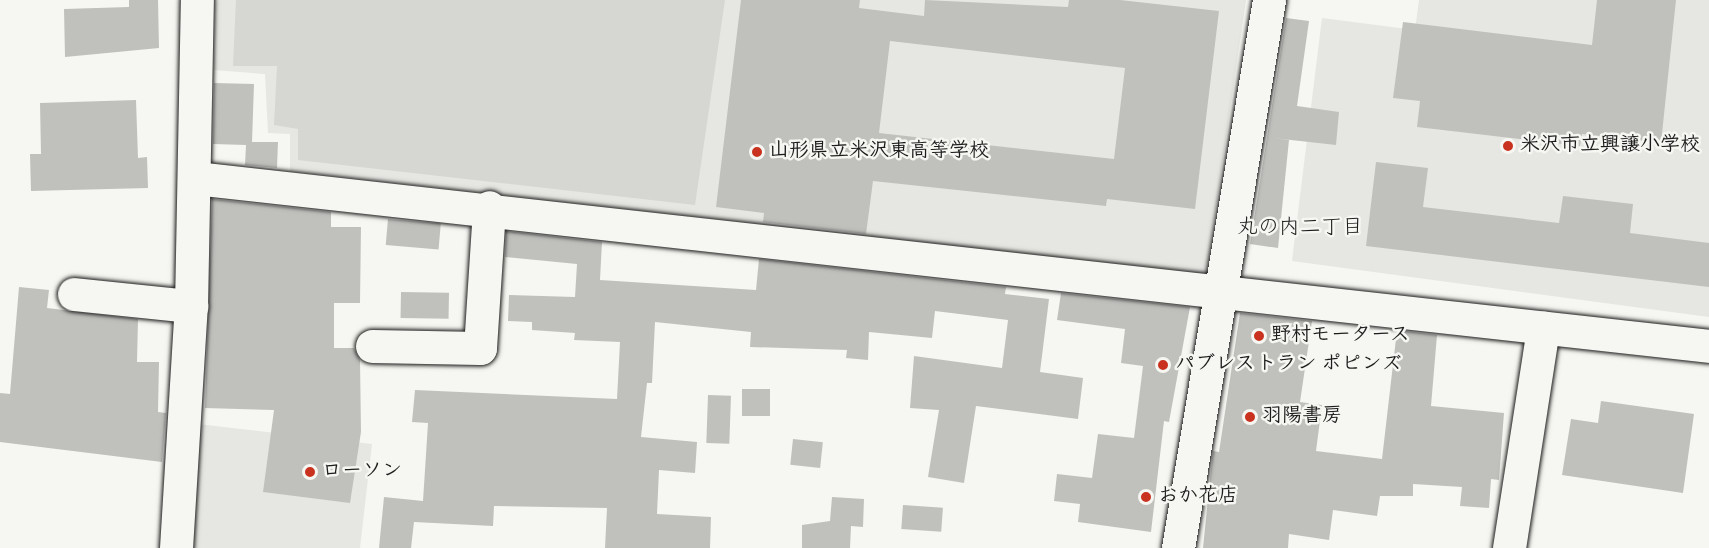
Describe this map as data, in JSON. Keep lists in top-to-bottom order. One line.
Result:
{"districts":["丸の内二丁目"],"places":["米沢市立興譲小学校","山形県立米沢東高等学校","野村モータース","パブレストラン ポピンズ","羽陽書房","ローソン","おか花店"]}
